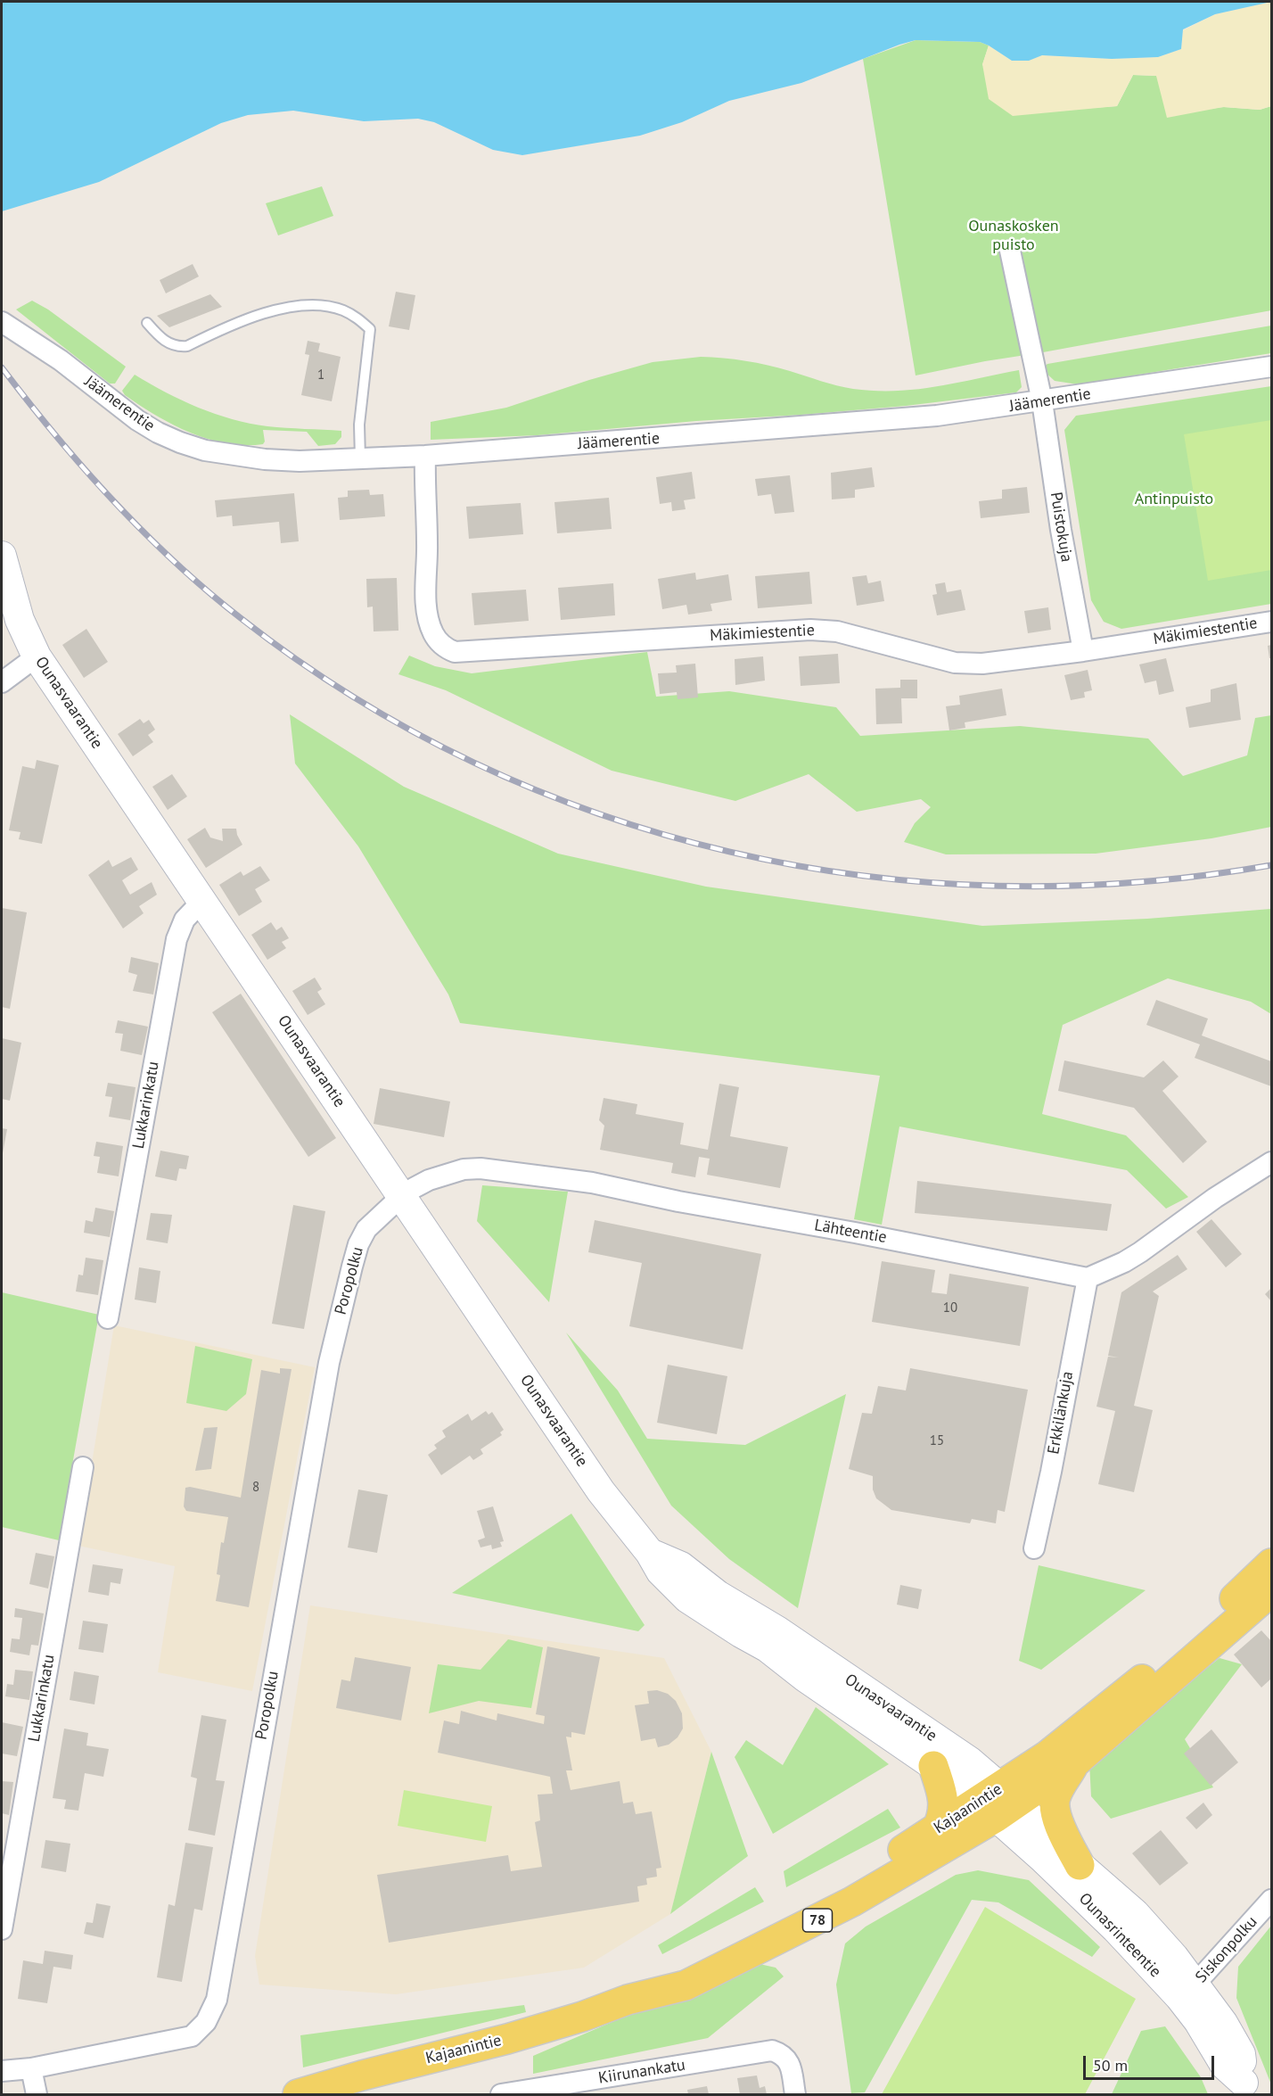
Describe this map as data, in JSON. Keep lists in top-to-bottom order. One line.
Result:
{"streets":{"main road":["Kajaanintie","78"],"street":["Jäämerentie","Puistokuja","Mäkimiestentie","Ounasvaarantie","Lukkarinkatu","Lähteentie","Poropolku","Erkkilänkuja","Ounasrinteentie","Siskonpolku","Kiirunankatu"]},"crossings":[["Jäämerentie","Puistokuja"],["Jäämerentie","Mäkimiestentie"],["Puistokuja","Mäkimiestentie"],["Ounasvaarantie","Lukkarinkatu"],["Ounasvaarantie","Lähteentie"],["Ounasvaarantie","Poropolku"],["Ounasvaarantie","Kajaanintie"],["Ounasvaarantie","Ounasrinteentie"],["Lähteentie","Poropolku"],["Lähteentie","Erkkilänkuja"],["Kajaanintie","Ounasrinteentie"],["Ounasrinteentie","Siskonpolku"]],"parks":["Ounaskosken puisto","Antinpuisto"],"house_numbers":["1","10","15","8"],"scale_bar":"50 m"}
